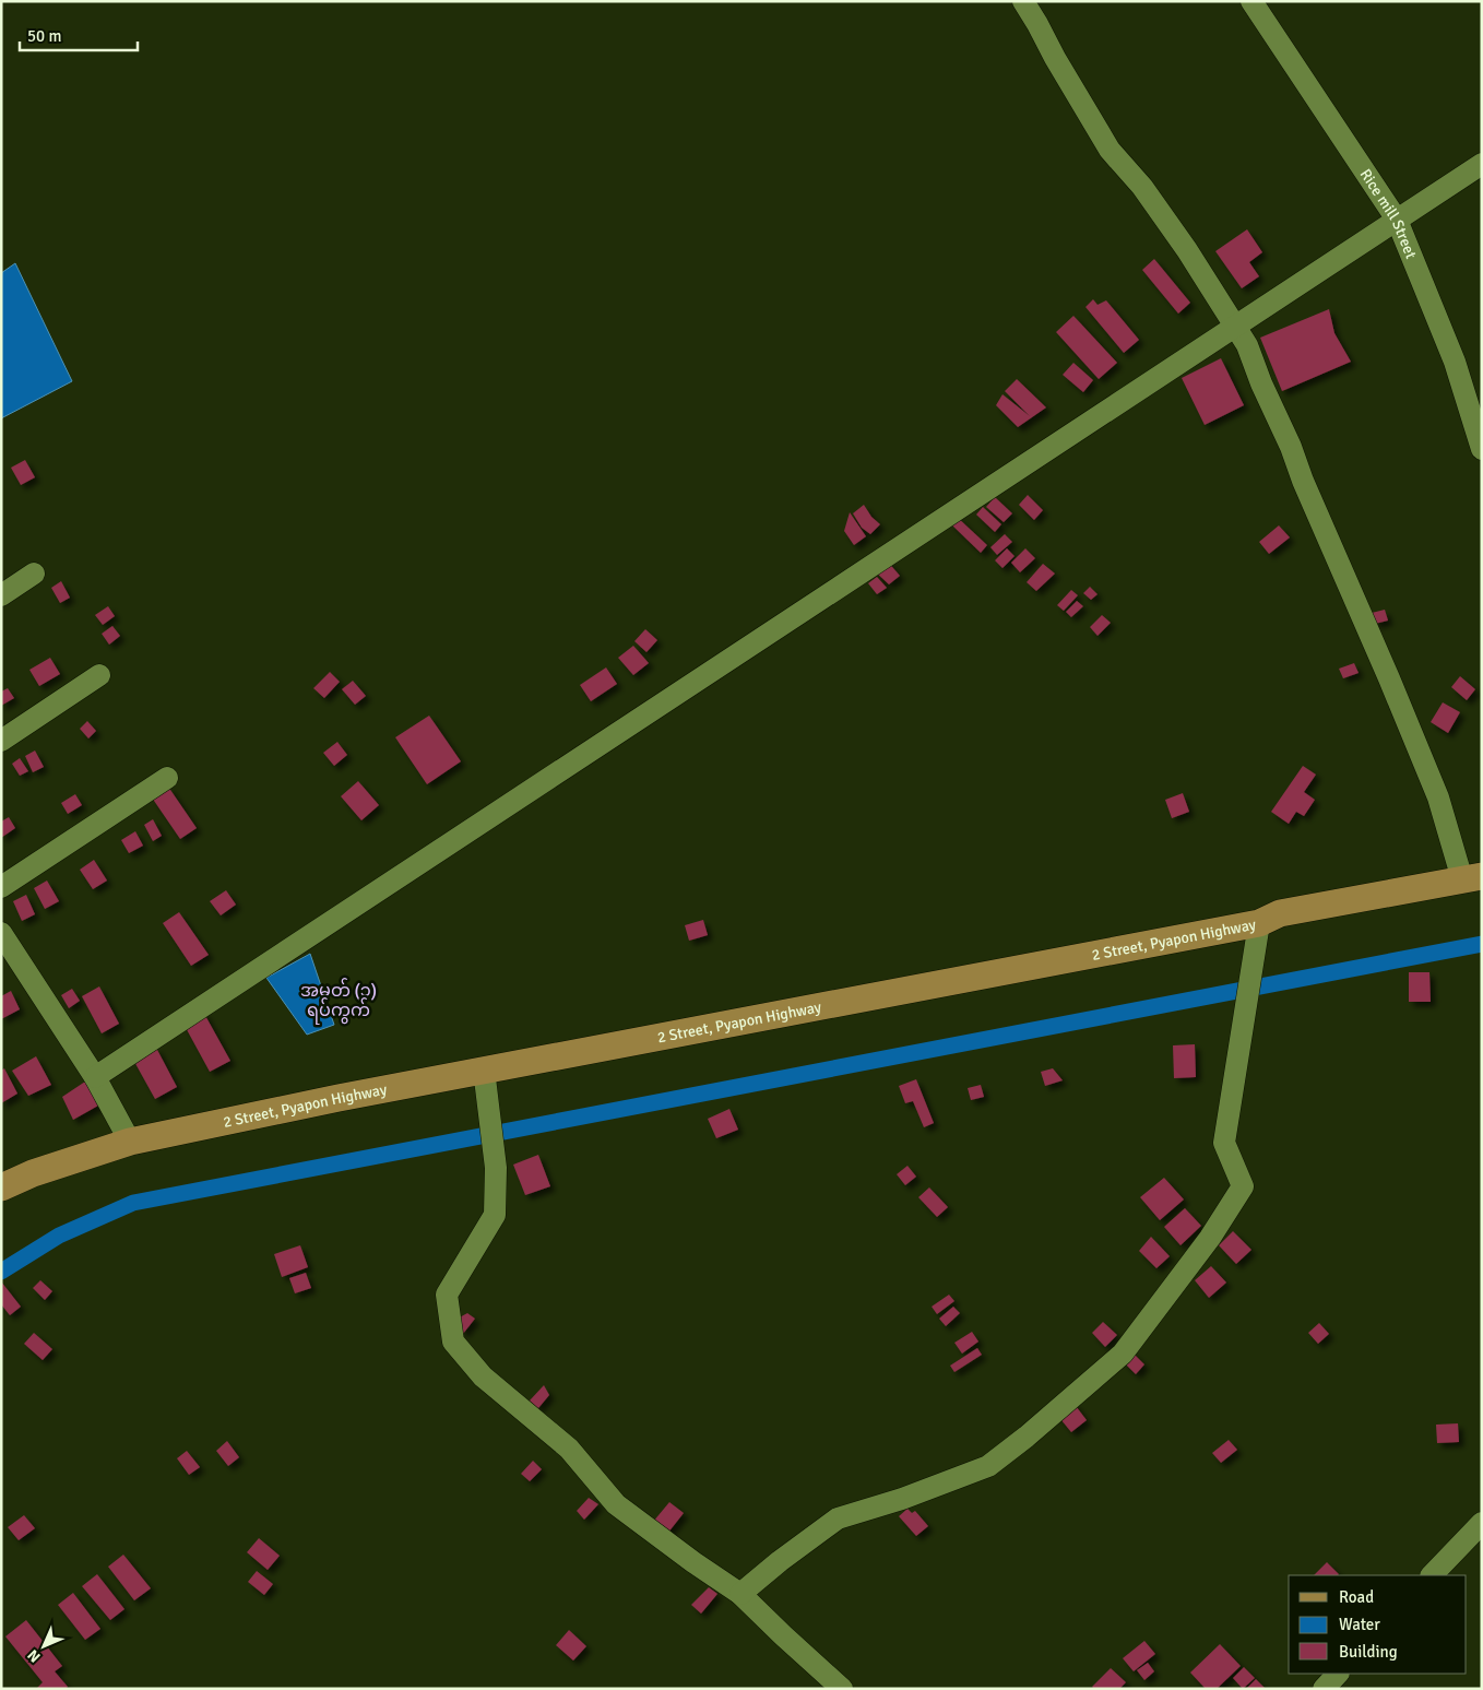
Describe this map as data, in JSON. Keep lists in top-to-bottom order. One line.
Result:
{"streets":{"main road":["2 Street, Pyapon Highway"],"street":["Rice mill Street"]},"districts":["အမှတ် (၁) ရပ်ကွက်"],"legend":["Road","Water","Building"],"scale_bar":"50 m","north":"bottom left"}
